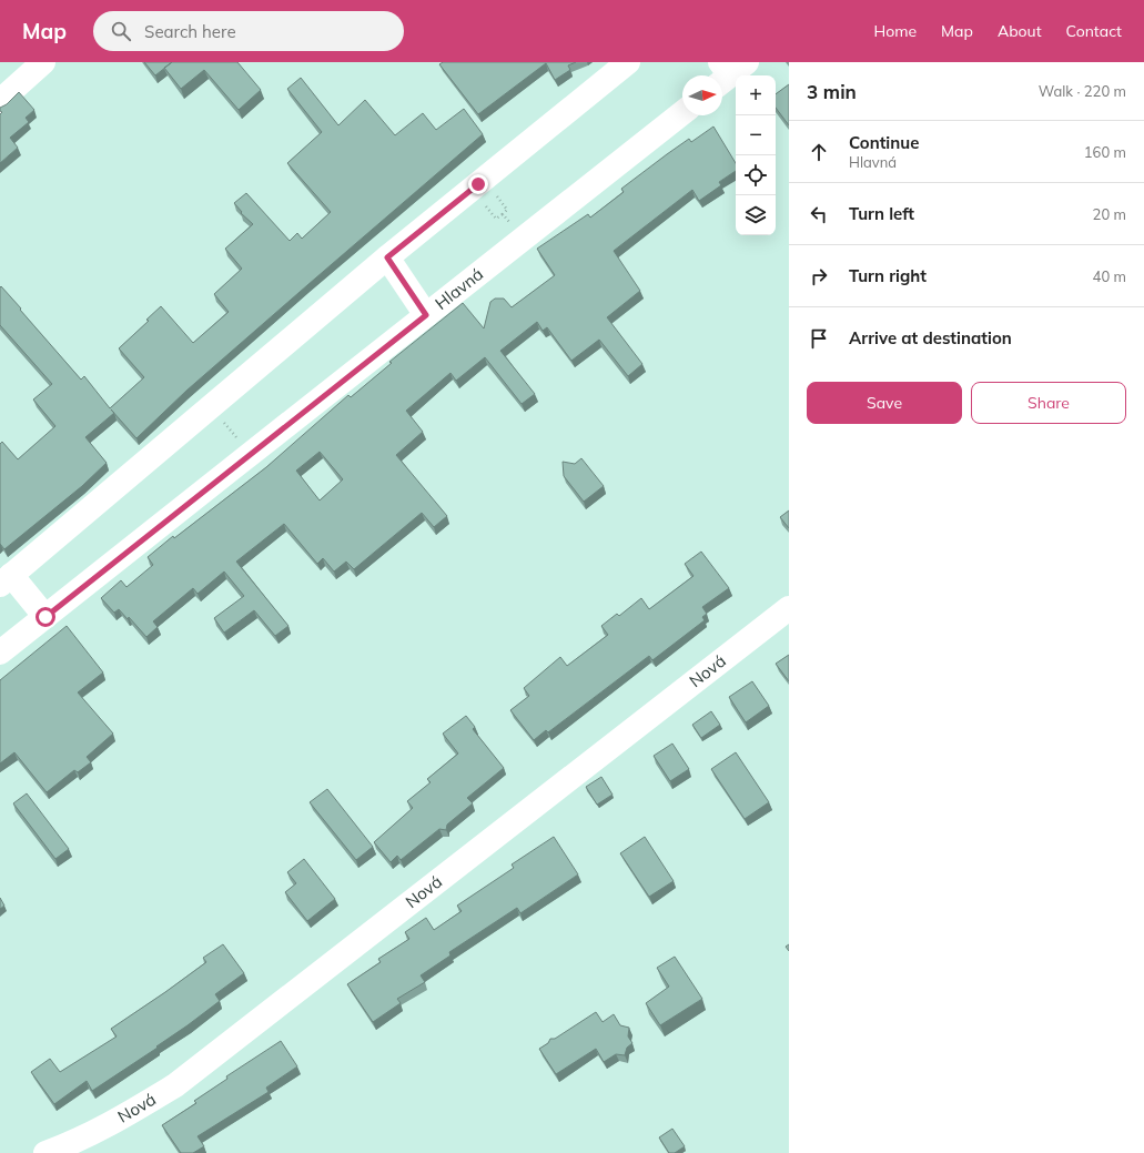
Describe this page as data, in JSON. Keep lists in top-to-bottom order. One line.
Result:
{"streets":{"street":["Hlavná","Nová"]},"north":"right","page":{"header":"Map","search":"Search here","nav":["Home","Map","About","Contact"],"heading":["3 min","Walk · 220 m"],"map_buttons":["+","−"],"list":[["Continue","Hlavná","160 m"],["Turn left","20 m"],["Turn right","40 m"],"Arrive at destination"],"buttons":["Save","Share"]}}
